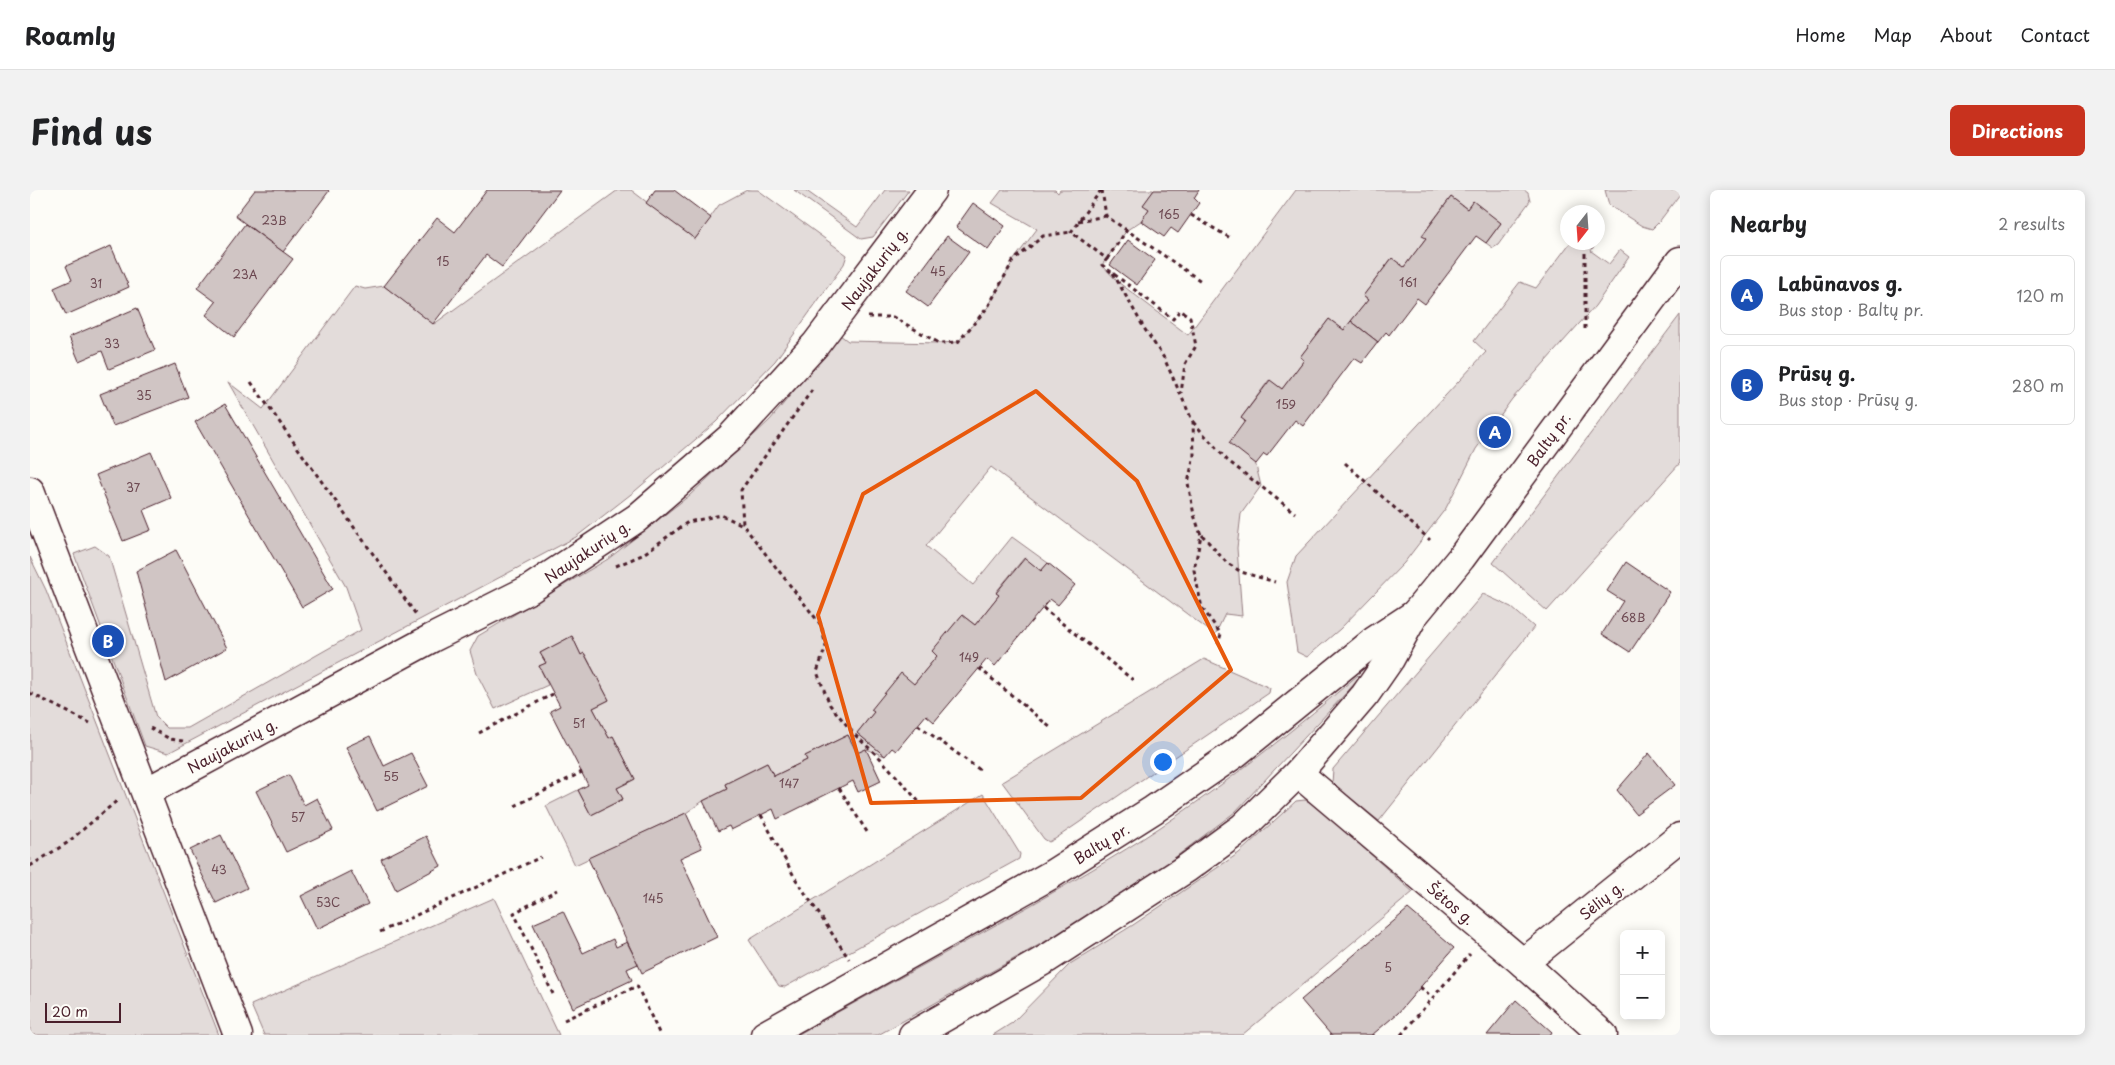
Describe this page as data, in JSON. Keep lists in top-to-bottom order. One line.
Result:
{"streets":{"street":["Naujakurių g.","Baltų pr.","Sėlių g.","Šėtos g."]},"crossings":[["Baltų pr.","Šėtos g."],["Sėlių g.","Šėtos g."]],"house_numbers":["165","23B","15","45","23A","161","31","33","35","159","37","68B","149","51","55","147","57","43","145","53C","5"],"scale_bar":"20 m","north":"bottom","page":{"header":"Roamly","nav":["Home","Map","About","Contact"],"title":"Find us","buttons":"Directions","heading":["Nearby","2 results"],"list":[{"mark":"A","name":"Labūnavos g.","note":"Bus stop · Baltų pr.","value":"120 m"},{"mark":"B","name":"Prūsų g.","note":"Bus stop · Prūsų g.","value":"280 m"}],"pins":["A","B"],"map_buttons":["+","−"],"scale":"20 m"}}
